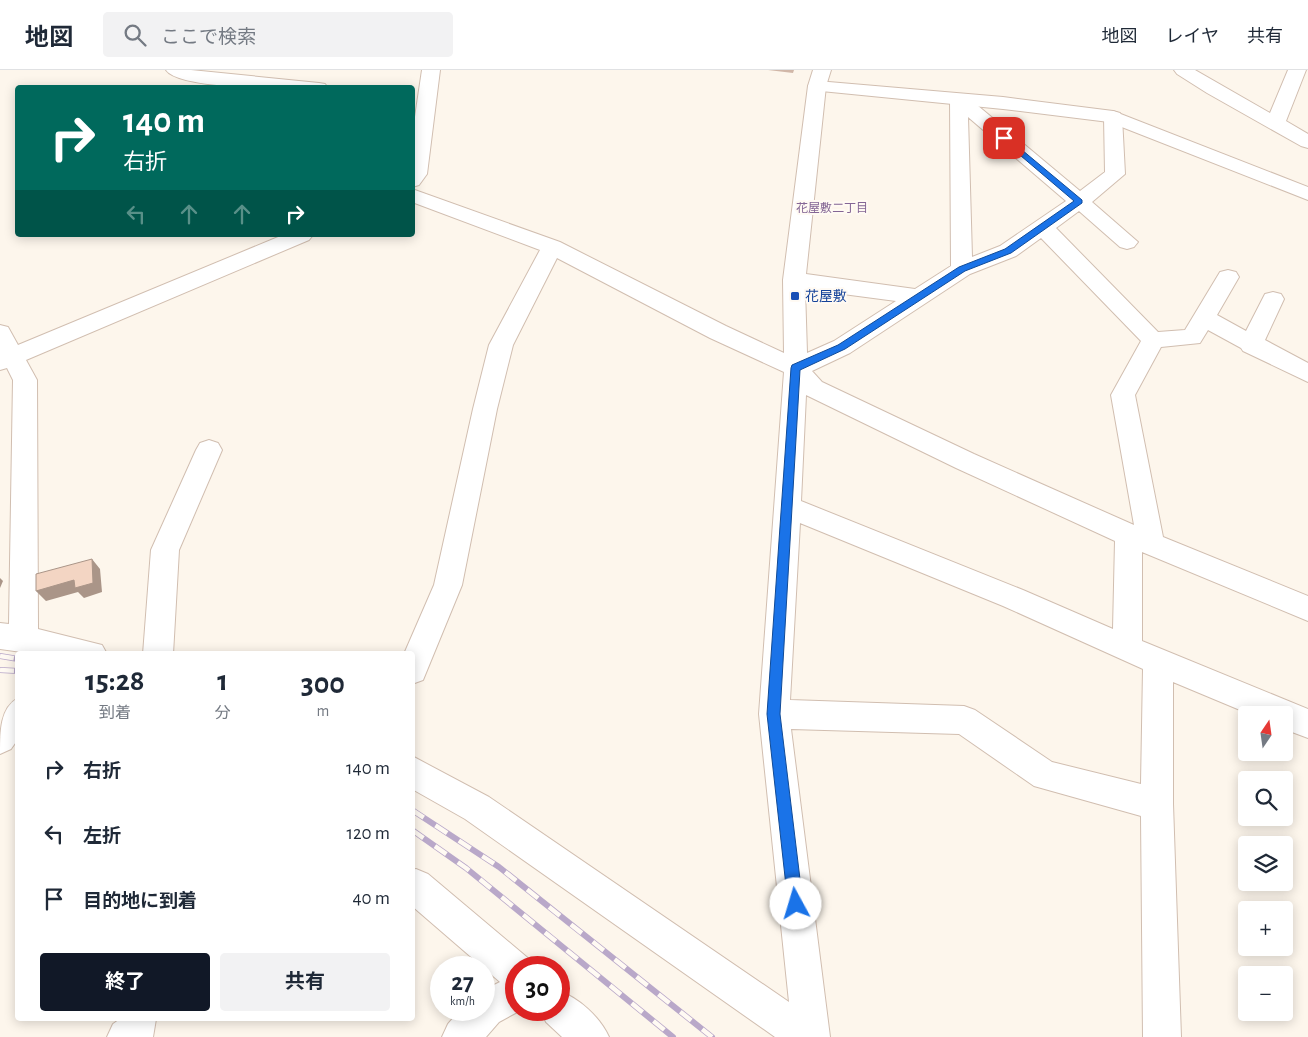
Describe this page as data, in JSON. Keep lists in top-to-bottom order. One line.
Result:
{"districts":["花屋敷二丁目"],"places":{"transit":["花屋敷"]},"north":"top","page":{"header":"地図","search":"ここで検索","nav":["地図","レイヤ","共有"],"turn":["140 m","右折"],"eta":["15:28","到着","1","分","300","m"],"map_buttons":["+","−"],"list":[{"name":"右折","value":"140 m"},{"name":"左折","value":"120 m"},{"name":"目的地に到着","value":"40 m"}],"buttons":["終了","共有"],"speed":"27 km/h","limit":"30"}}
